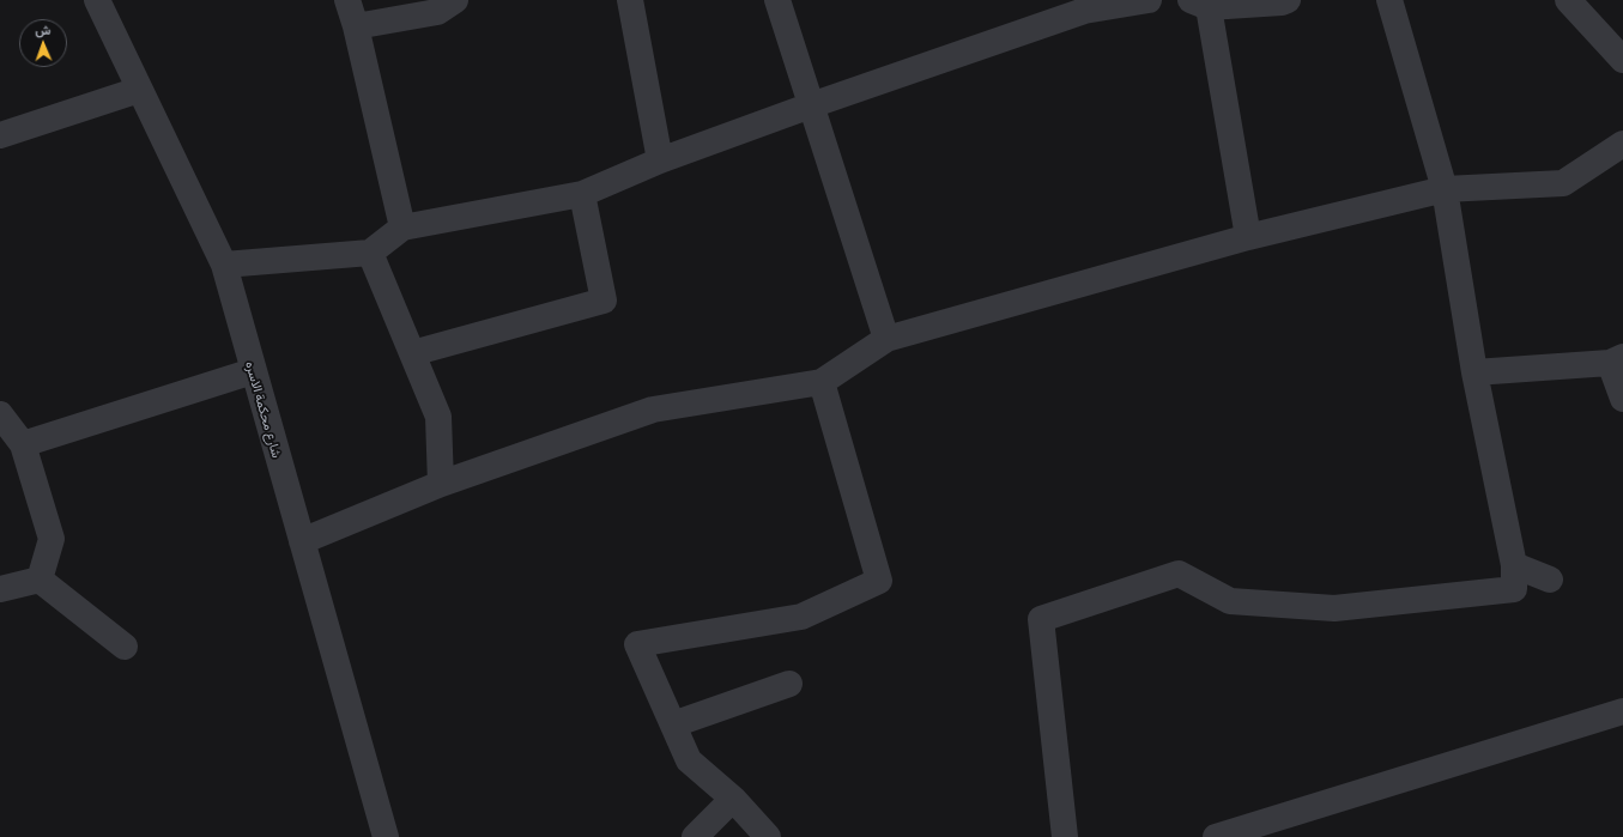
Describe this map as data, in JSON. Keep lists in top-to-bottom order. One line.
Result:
{"streets":{"street":["شارع محكمة الاسره"]},"north":"top"}
